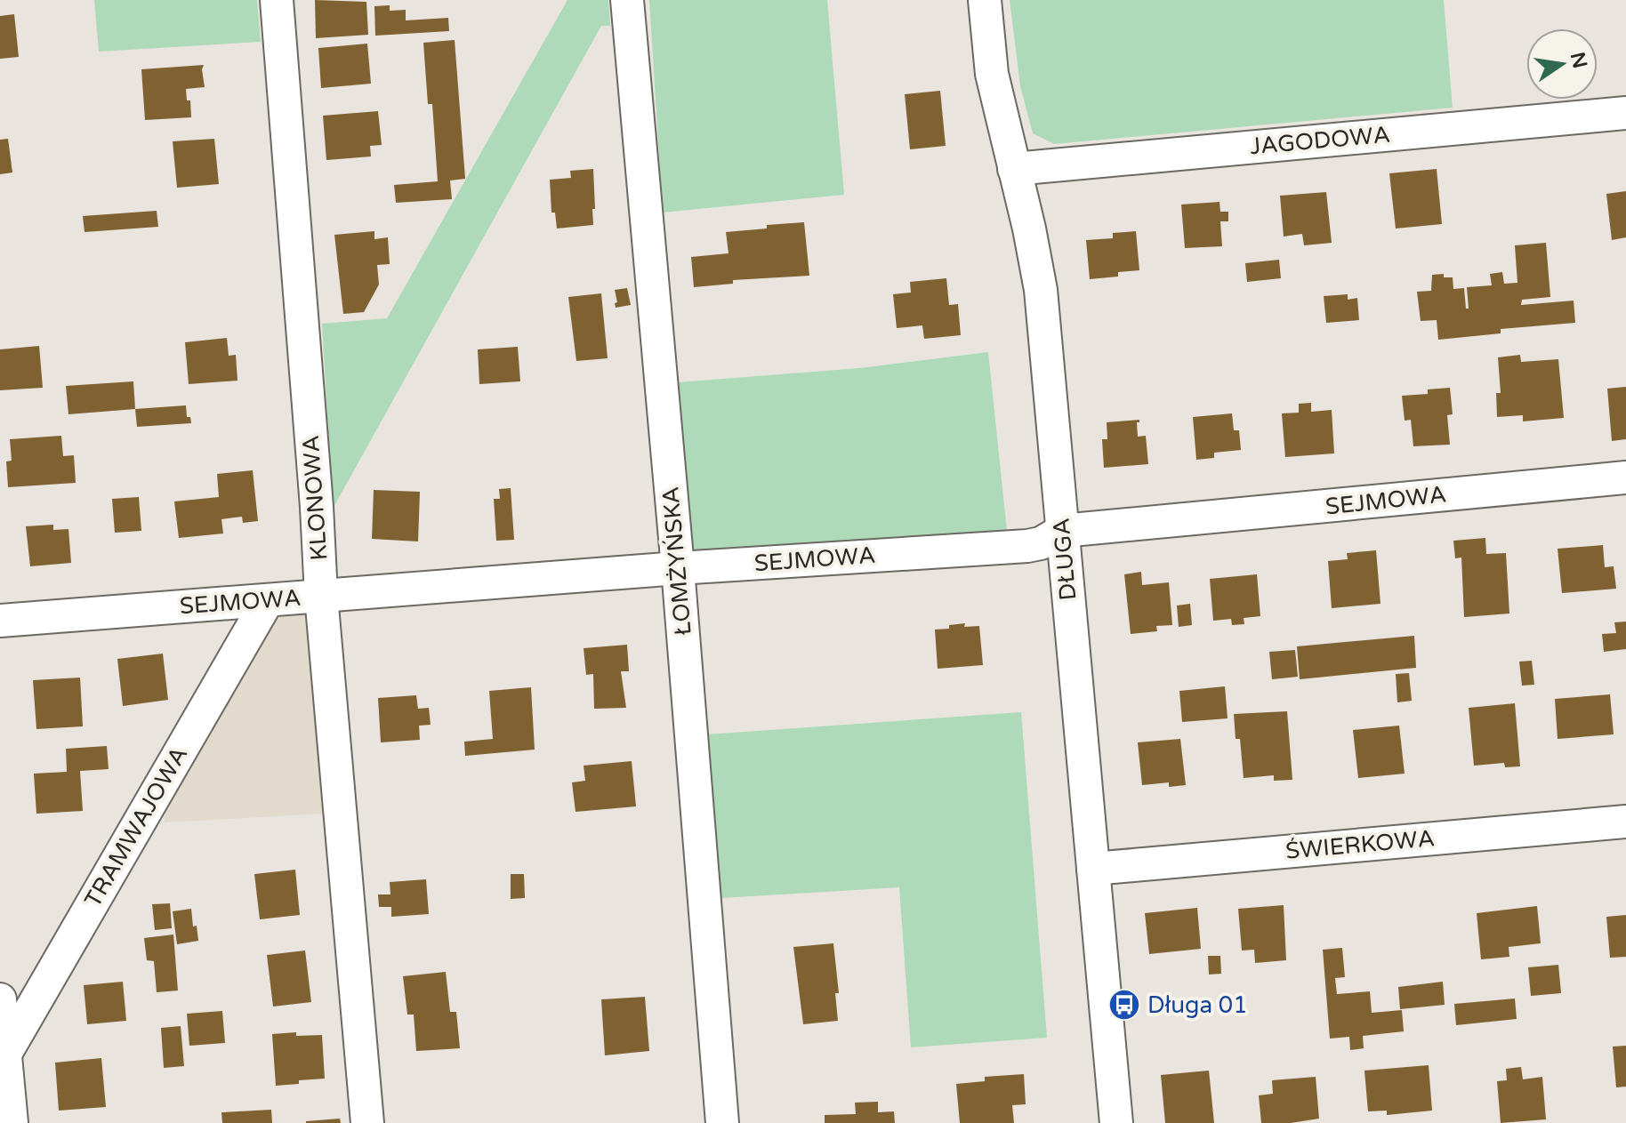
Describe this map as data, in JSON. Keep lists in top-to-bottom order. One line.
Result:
{"streets":{"street":["JAGODOWA","KLONOWA","SEJMOWA","DŁUGA","ŁOMŻYŃSKA","TRAMWAJOWA","ŚWIERKOWA"]},"crossings":[["JAGODOWA","DŁUGA"],["KLONOWA","SEJMOWA"],["SEJMOWA","DŁUGA"],["SEJMOWA","ŁOMŻYŃSKA"],["SEJMOWA","TRAMWAJOWA"],["DŁUGA","ŚWIERKOWA"]],"places":{"bus stop":["Długa 01"]},"north":"right"}
